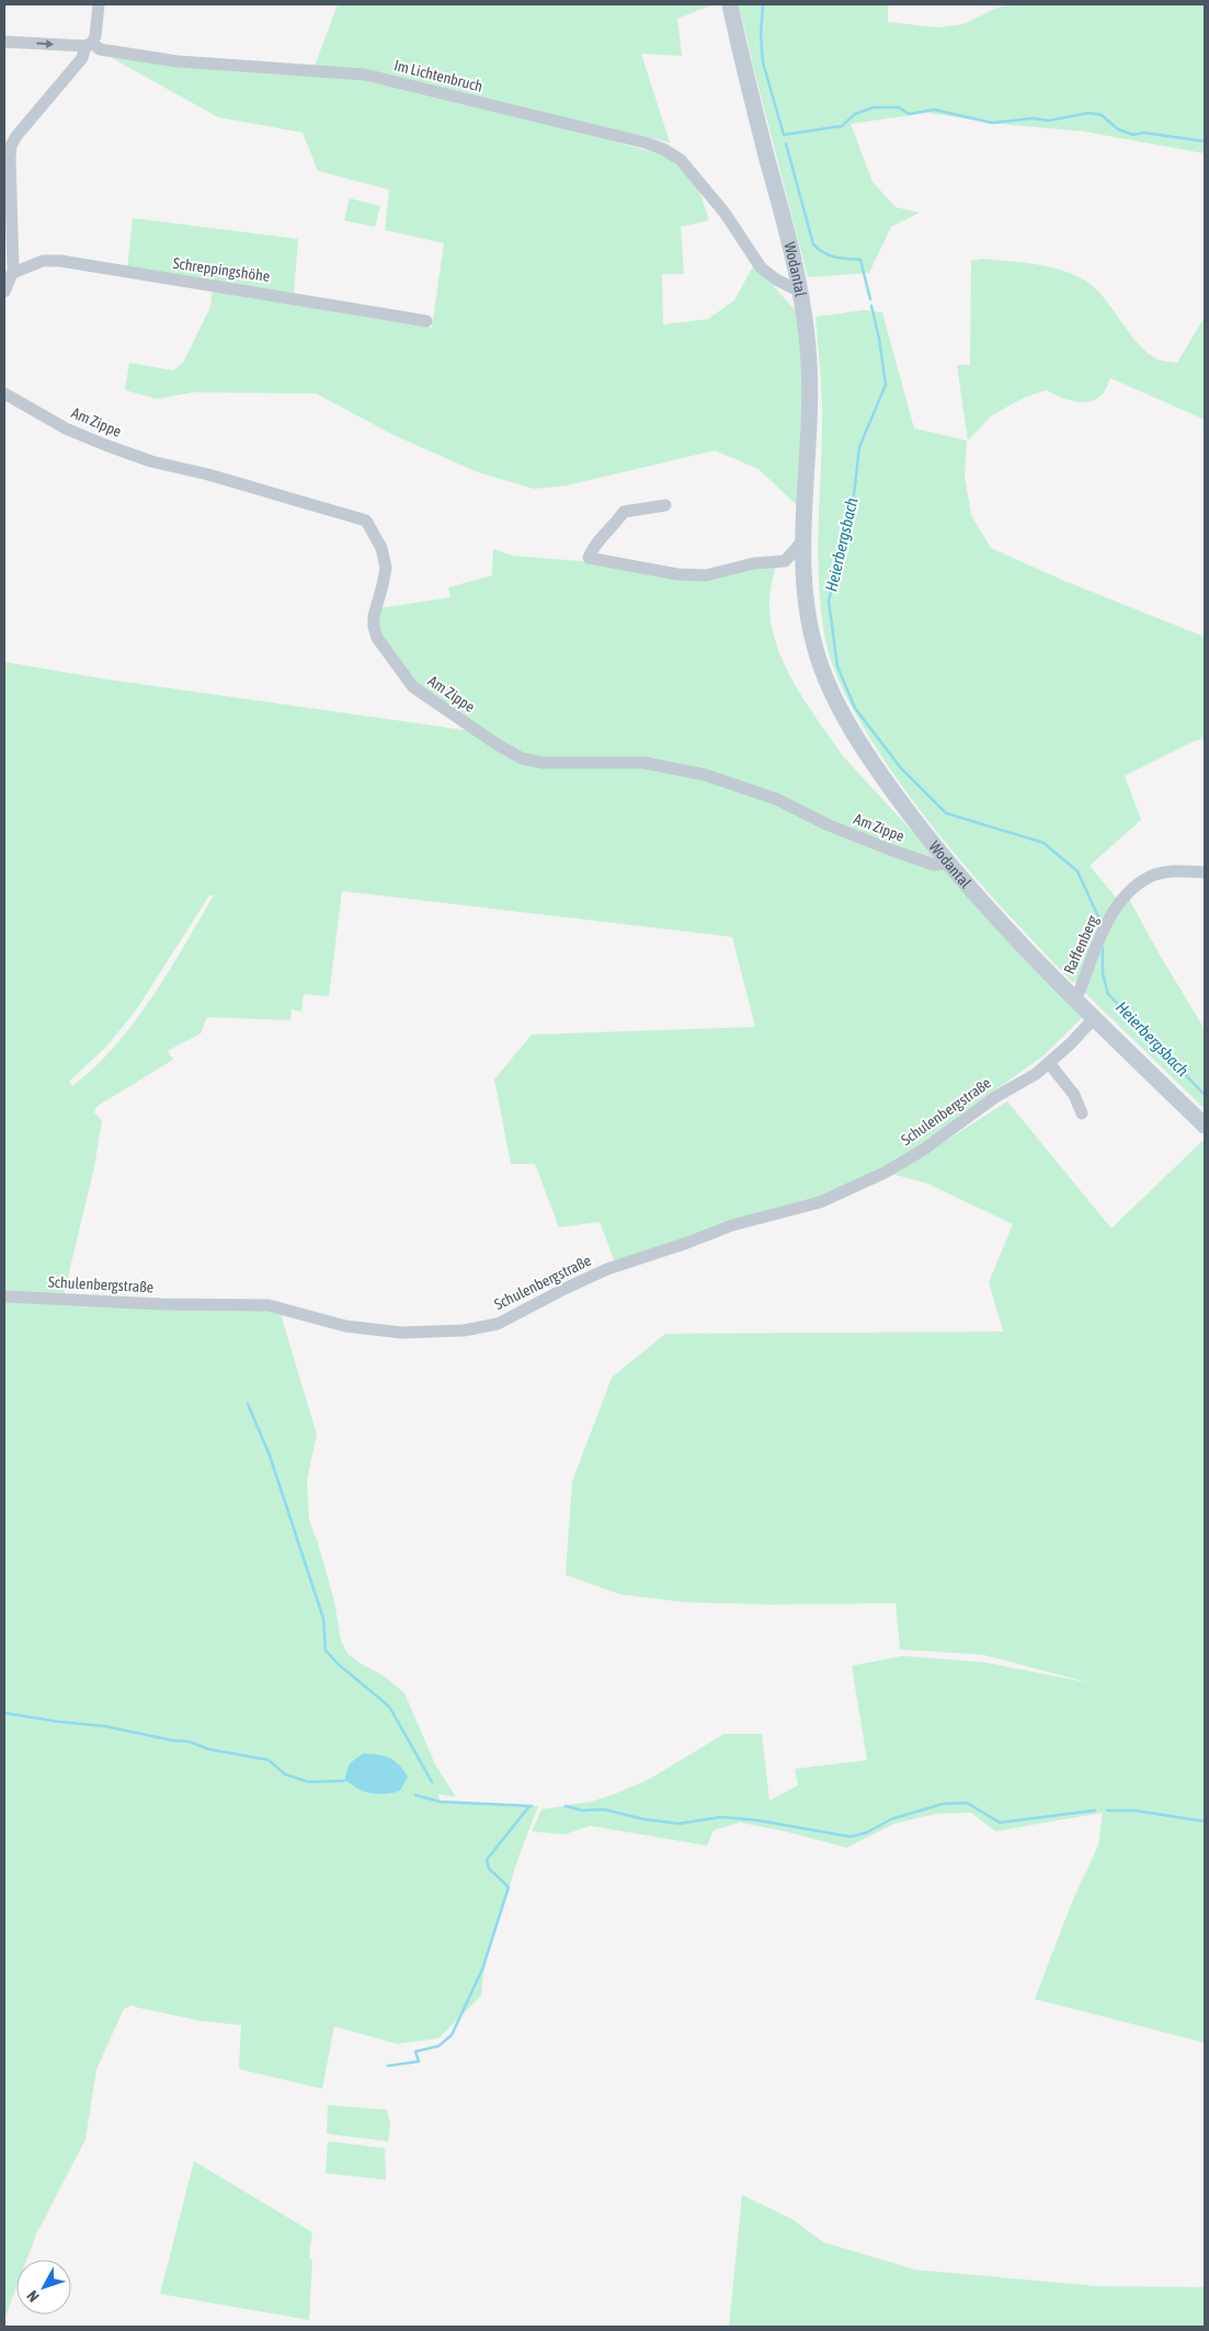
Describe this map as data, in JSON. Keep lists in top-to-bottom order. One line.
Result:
{"streets":{"main road":["Wodantal"],"street":["Im Lichtenbruch","Schreppingshöhe","Am Zippe","Raffenberg","Schulenbergstraße"]},"crossings":[["Im Lichtenbruch","Wodantal"],["Wodantal","Am Zippe"],["Wodantal","Raffenberg"],["Wodantal","Schulenbergstraße"]],"water":["Heierbergsbach"],"north":"bottom left"}
